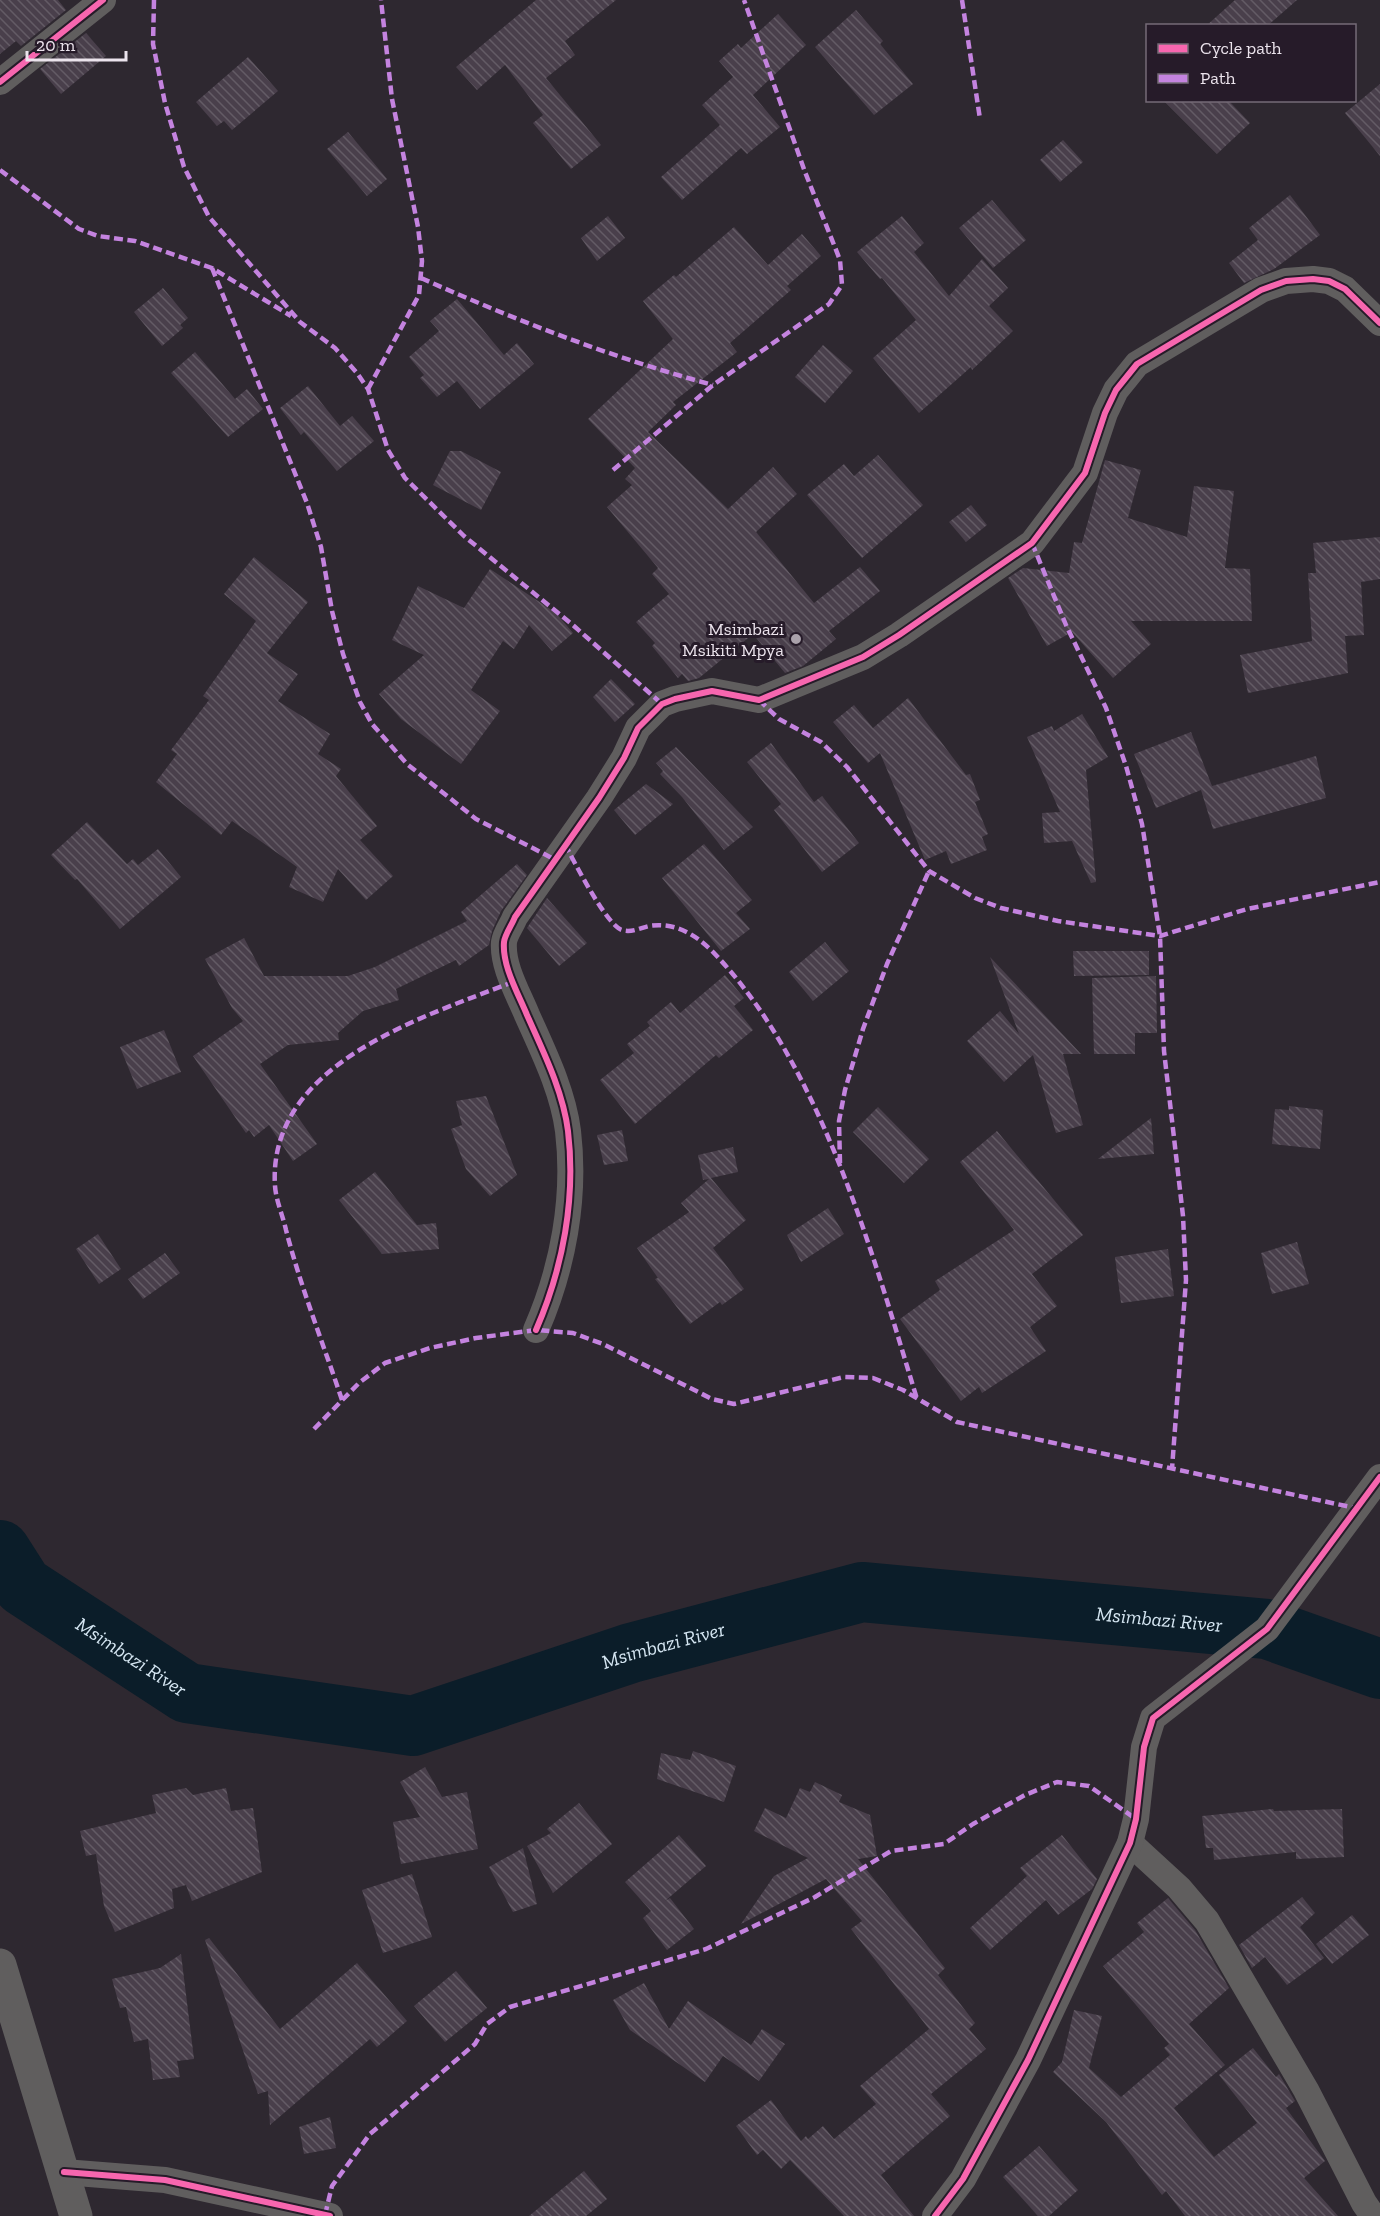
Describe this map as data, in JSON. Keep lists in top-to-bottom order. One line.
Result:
{"water":["Msimbazi River"],"places":["Msimbazi Msikiti Mpya"],"legend":["Cycle path","Path"],"scale_bar":"20 m"}
